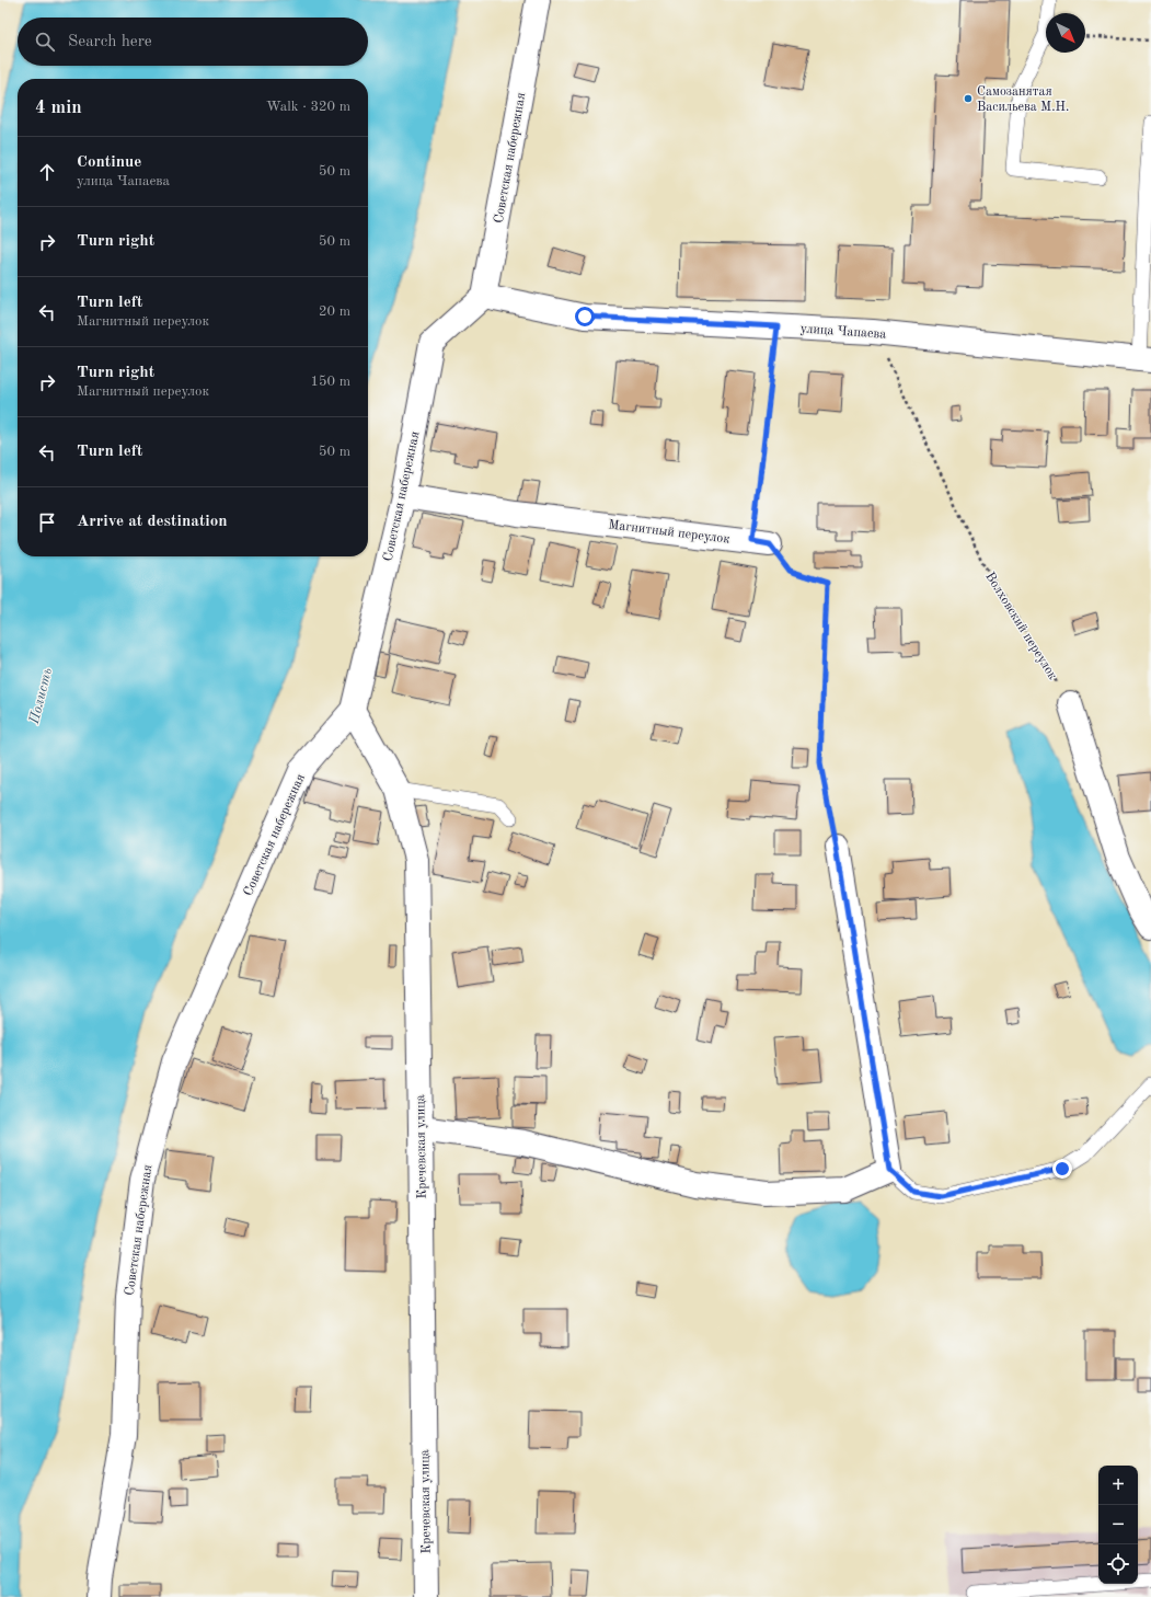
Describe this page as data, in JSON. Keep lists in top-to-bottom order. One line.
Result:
{"streets":{"street":["Советская набережная","улица Чапаева","Магнитный переулок","Кречевская улица"],"path":["Волховский переулок"]},"crossings":[["Советская набережная","улица Чапаева"],["Советская набережная","Магнитный переулок"],["Советская набережная","Кречевская улица"],["улица Чапаева","Волховский переулок"]],"water":["Полисть"],"places":["Самозанятая Васильева М.Н."],"north":"bottom right","page":{"search":"Search here","heading":["4 min","Walk · 320 m"],"list":[["Continue","улица Чапаева","50 m"],["Turn right","50 m"],["Turn left","Магнитный переулок","20 m"],["Turn right","Магнитный переулок","150 m"],["Turn left","50 m"],"Arrive at destination"],"map_buttons":["+","−"]}}
